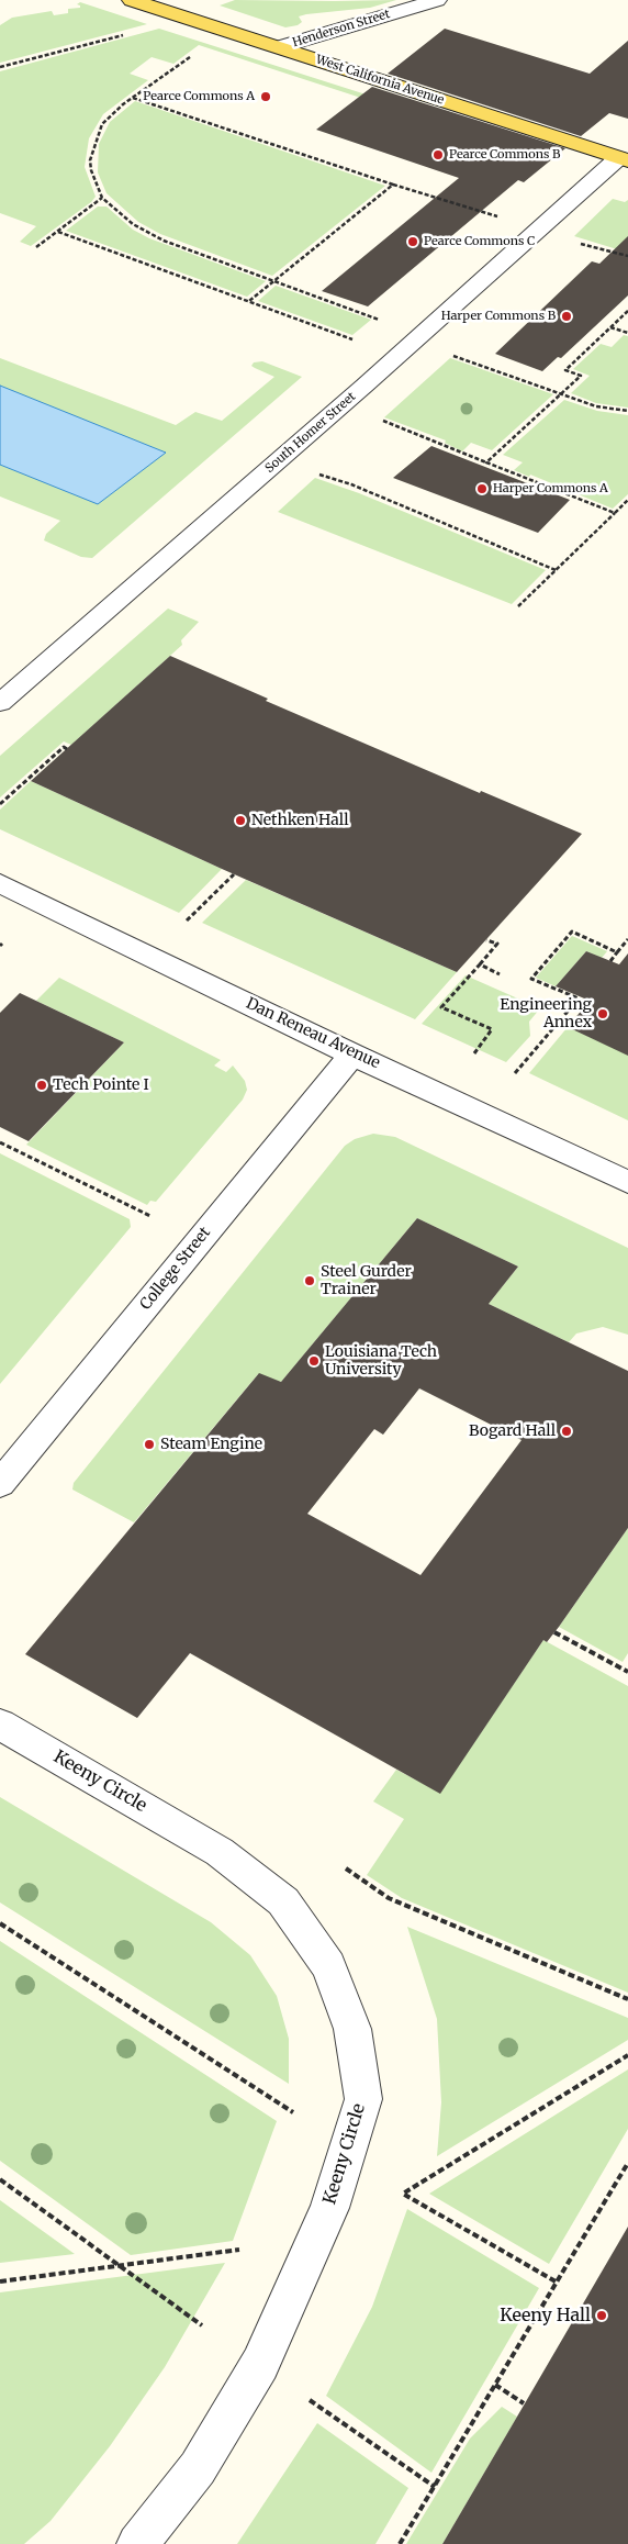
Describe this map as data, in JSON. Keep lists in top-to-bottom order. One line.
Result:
{"streets":{"main road":["West California Avenue"],"street":["Henderson Street","South Homer Street","Dan Reneau Avenue","College Street","Keeny Circle"]},"crossings":[["Henderson Street","West California Avenue"],["West California Avenue","South Homer Street"],["Dan Reneau Avenue","College Street"]],"places":["Pearce Commons A","Pearce Commons B","Pearce Commons C","Harper Commons B","Harper Commons A","Nethken Hall","Engineering Annex","Tech Pointe I","Steel Gurder Trainer","Louisiana Tech University","Bogard Hall","Steam Engine","Keeny Hall"]}
